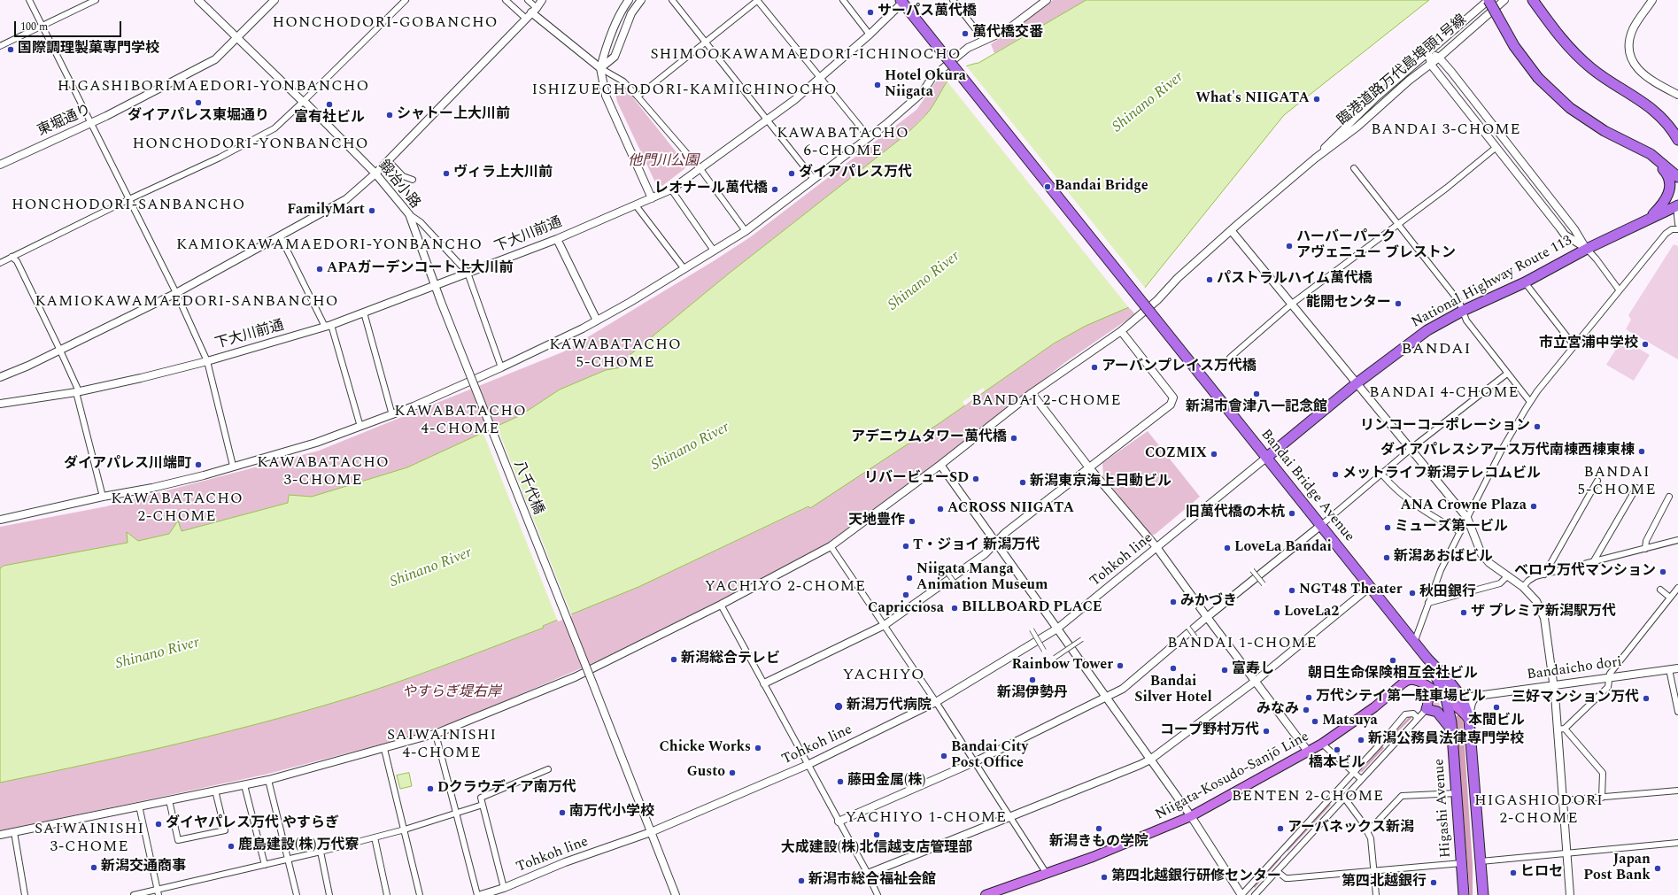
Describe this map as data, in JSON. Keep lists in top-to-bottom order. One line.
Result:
{"streets":{"highway":["National Highway Route 113","Bandai Bridge Avenue","Higashi Avenue"],"main road":["Niigata-Kosudo-Sanjō Line"],"street":["臨港道路万代島埠頭1号線","東堀通り","鍛冶小路","下大川前通","八千代橋","Tohkoh line","Bandaicho dori"]},"crossings":[["東堀通り","鍛冶小路"],["鍛冶小路","下大川前通"],["鍛冶小路","八千代橋"],["下大川前通","Bandai Bridge Avenue"],["National Highway Route 113","Bandai Bridge Avenue"],["National Highway Route 113","Tohkoh line"],["Bandai Bridge Avenue","Tohkoh line"],["Bandai Bridge Avenue","Bandaicho dori"],["Bandai Bridge Avenue","Niigata-Kosudo-Sanjō Line"],["Bandai Bridge Avenue","Higashi Avenue"],["八千代橋","Tohkoh line"],["Niigata-Kosudo-Sanjō Line","Higashi Avenue"]],"districts":["HONCHODORI-GOBANCHO","SHIMOOKAWAMAEDORI-ICHINOCHO","HIGASHIBORIMAEDORI-YONBANCHO","ISHIZUECHODORI-KAMIICHINOCHO","BANDAI 3-CHOME","KAWABATACHO 6-CHOME","HONCHODORI-YONBANCHO","HONCHODORI-SANBANCHO","KAMIOKAWAMAEDORI-YONBANCHO","KAMIOKAWAMAEDORI-SANBANCHO","KAWABATACHO 5-CHOME","BANDAI","BANDAI 4-CHOME","BANDAI 2-CHOME","KAWABATACHO 4-CHOME","KAWABATACHO 3-CHOME","BANDAI 5-CHOME","KAWABATACHO 2-CHOME","YACHIYO 2-CHOME","BANDAI 1-CHOME","YACHIYO","SAIWAINISHI 4-CHOME","BENTEN 2-CHOME","HIGASHIODORI 2-CHOME","YACHIYO 1-CHOME","SAIWAINISHI 3-CHOME"],"water":["Shinano River"],"parks":["他門川公園","やすらぎ堤右岸"],"places":["サーパス萬代橋","萬代橋交番","国際調理製菓専門学校","Hotel Okura Niigata","What's NIIGATA","ダイアパレス東堀通り","富有社ビル","シャトー上大川前","ヴィラ上大川前","ダイアパレス万代","Bandai Bridge","レオナール萬代橋","FamilyMart","ハーバーパーク アヴェニュー ブレストン","APAガーデンコート上大川前","パストラルハイム萬代橋","能開センター","市立宮浦中学校","アーバンプレイス万代橋","新潟市會津八一記念館","リンコーコーポレーション","アデニウムタワー萬代橋","ダイアパレスシアース万代南棟西棟東棟","COZMIX","ダイアパレス川端町","メットライフ新潟テレコムビル","リバービューSD","新潟東京海上日動ビル","ANA Crowne Plaza","ACROSS NIIGATA","旧萬代橋の木杭","天地豊作","ミューズ第一ビル","T・ジョイ 新潟万代","LoveLa Bandai","新潟あおばビル","ベロウ万代マンション","Niigata Manga Animation Museum","NGT48 Theater","秋田銀行","Capricciosa","みかづき","BILLBOARD PLACE","LoveLa2","ザ プレミア新潟駅万代","新潟総合テレビ","朝日生命保険相互会社ビル","Rainbow Tower","Bandai Silver Hotel","富寿し","新潟伊勢丹","万代シテイ第一駐車場ビル","三好マンション万代","新潟万代病院","本間ビル","みなみ","Matsuya","コープ野村万代","新潟公務員法律専門学校","Chicke Works","橋本ビル","Bandai City Post Office","Gusto","藤田金属(株)","Dクラウディア南万代","南万代小学校","ダイヤパレス万代 やすらぎ","新潟きもの学院","アーバネックス新潟","大成建設(株)北信越支店管理部","鹿島建設(株)万代寮","新潟交通商事","Japan Post Bank","ヒロセ","第四北越銀行研修センター","新潟市総合福祉会館","第四北越銀行"],"scale_bar":"100 m"}
